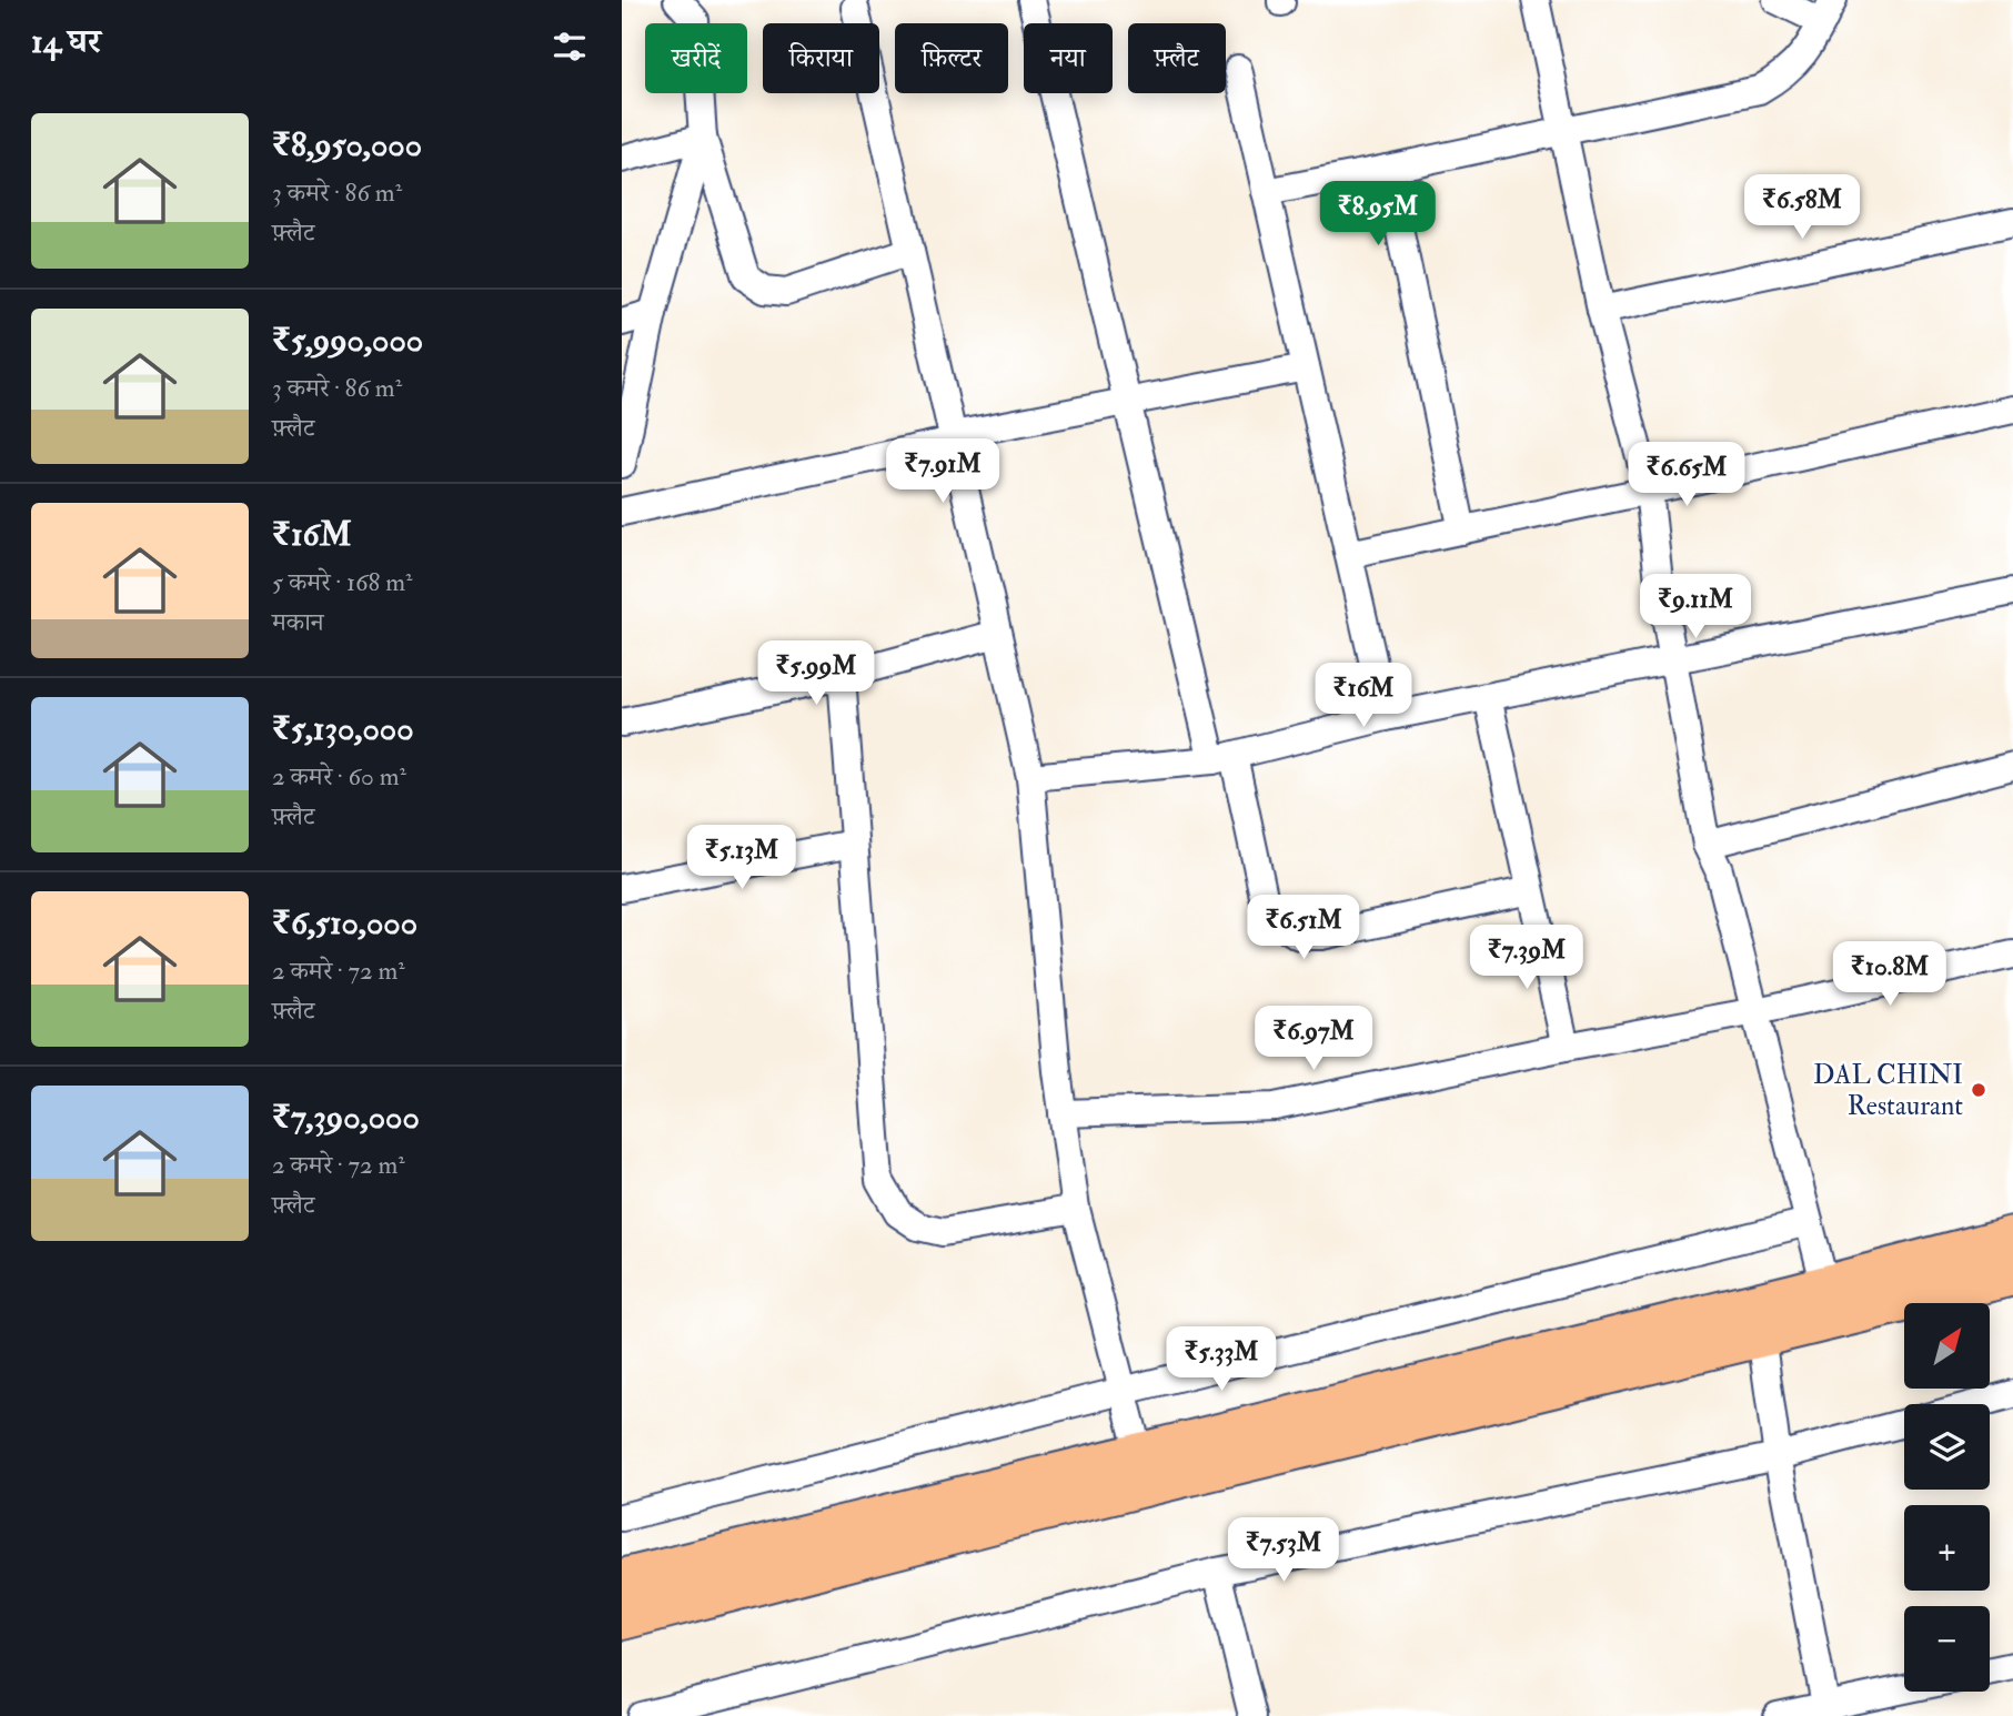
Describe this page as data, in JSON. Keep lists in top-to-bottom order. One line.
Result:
{"places":["DAL CHINI Restaurant"],"north":"top right","page":{"heading":"14 घर","chip":["खरीदें","किराया","फ़िल्टर","नया","फ़्लैट"],"list":[{"name":"₹8,950,000","note":"3 कमरे · 86 m² · फ़्लैट"},{"name":"₹5,990,000","note":"3 कमरे · 86 m² · फ़्लैट"},{"name":"₹16M","note":"5 कमरे · 168 m² · मकान"},{"name":"₹5,130,000","note":"2 कमरे · 60 m² · फ़्लैट"},{"name":"₹6,510,000","note":"2 कमरे · 72 m² · फ़्लैट"},{"name":"₹7,390,000","note":"2 कमरे · 72 m² · फ़्लैट"}],"price":["₹6.58M","₹8.95M","₹7.91M","₹6.65M","₹9.11M","₹5.99M","₹16M","₹5.13M","₹6.51M","₹7.39M","₹10.8M","₹6.97M","₹5.33M","₹7.53M"],"map_buttons":["+","−"]}}
